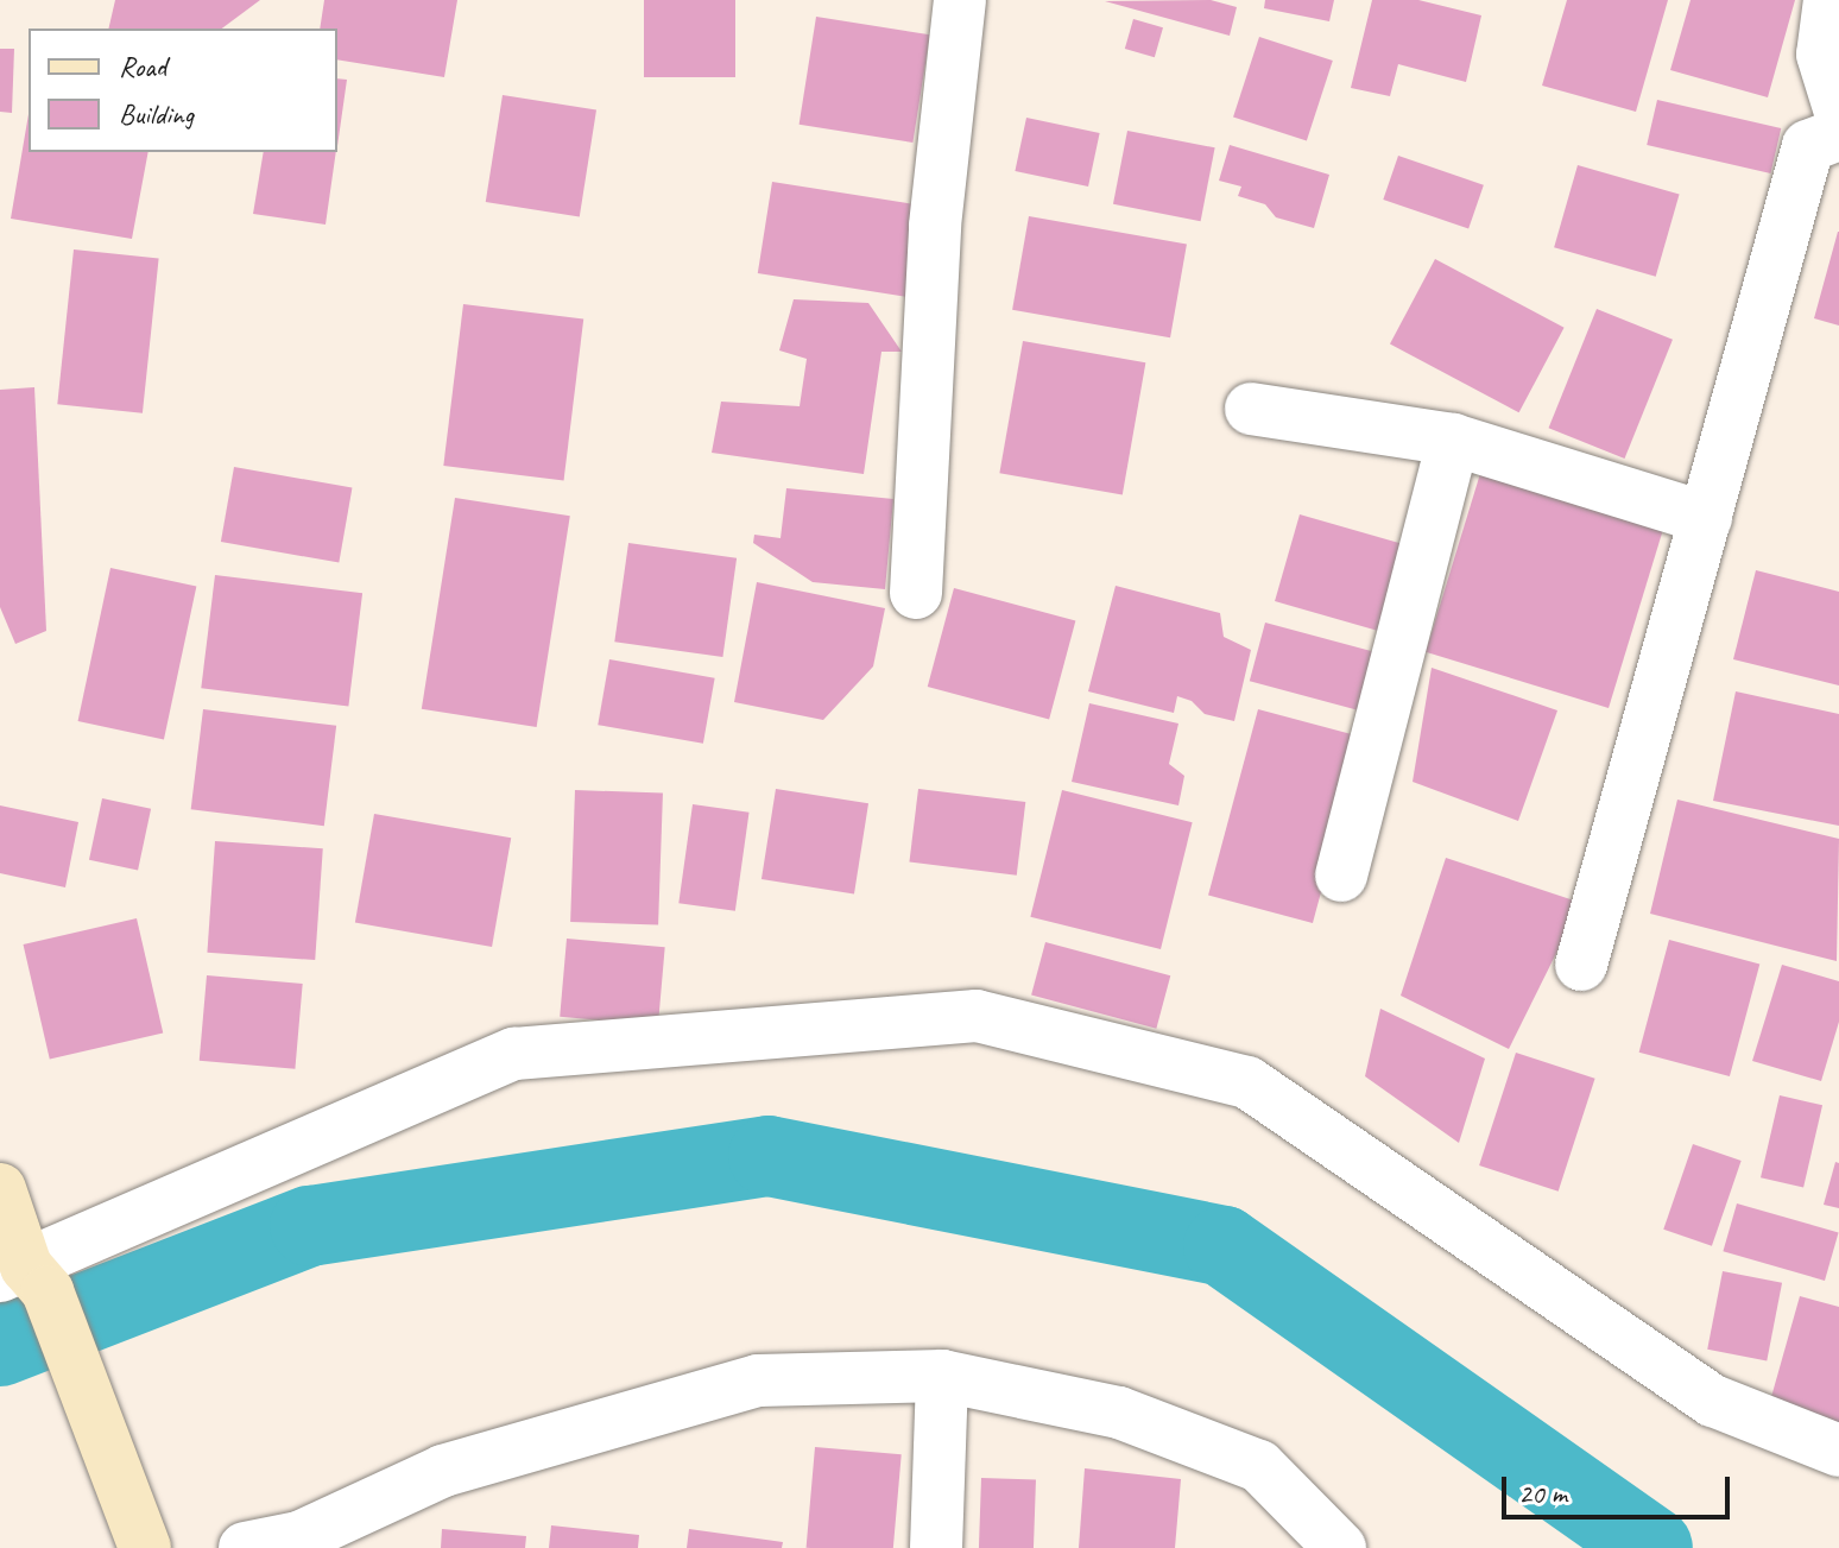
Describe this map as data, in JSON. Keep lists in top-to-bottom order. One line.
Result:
{"legend":["Road","Building"],"scale_bar":"20 m"}
